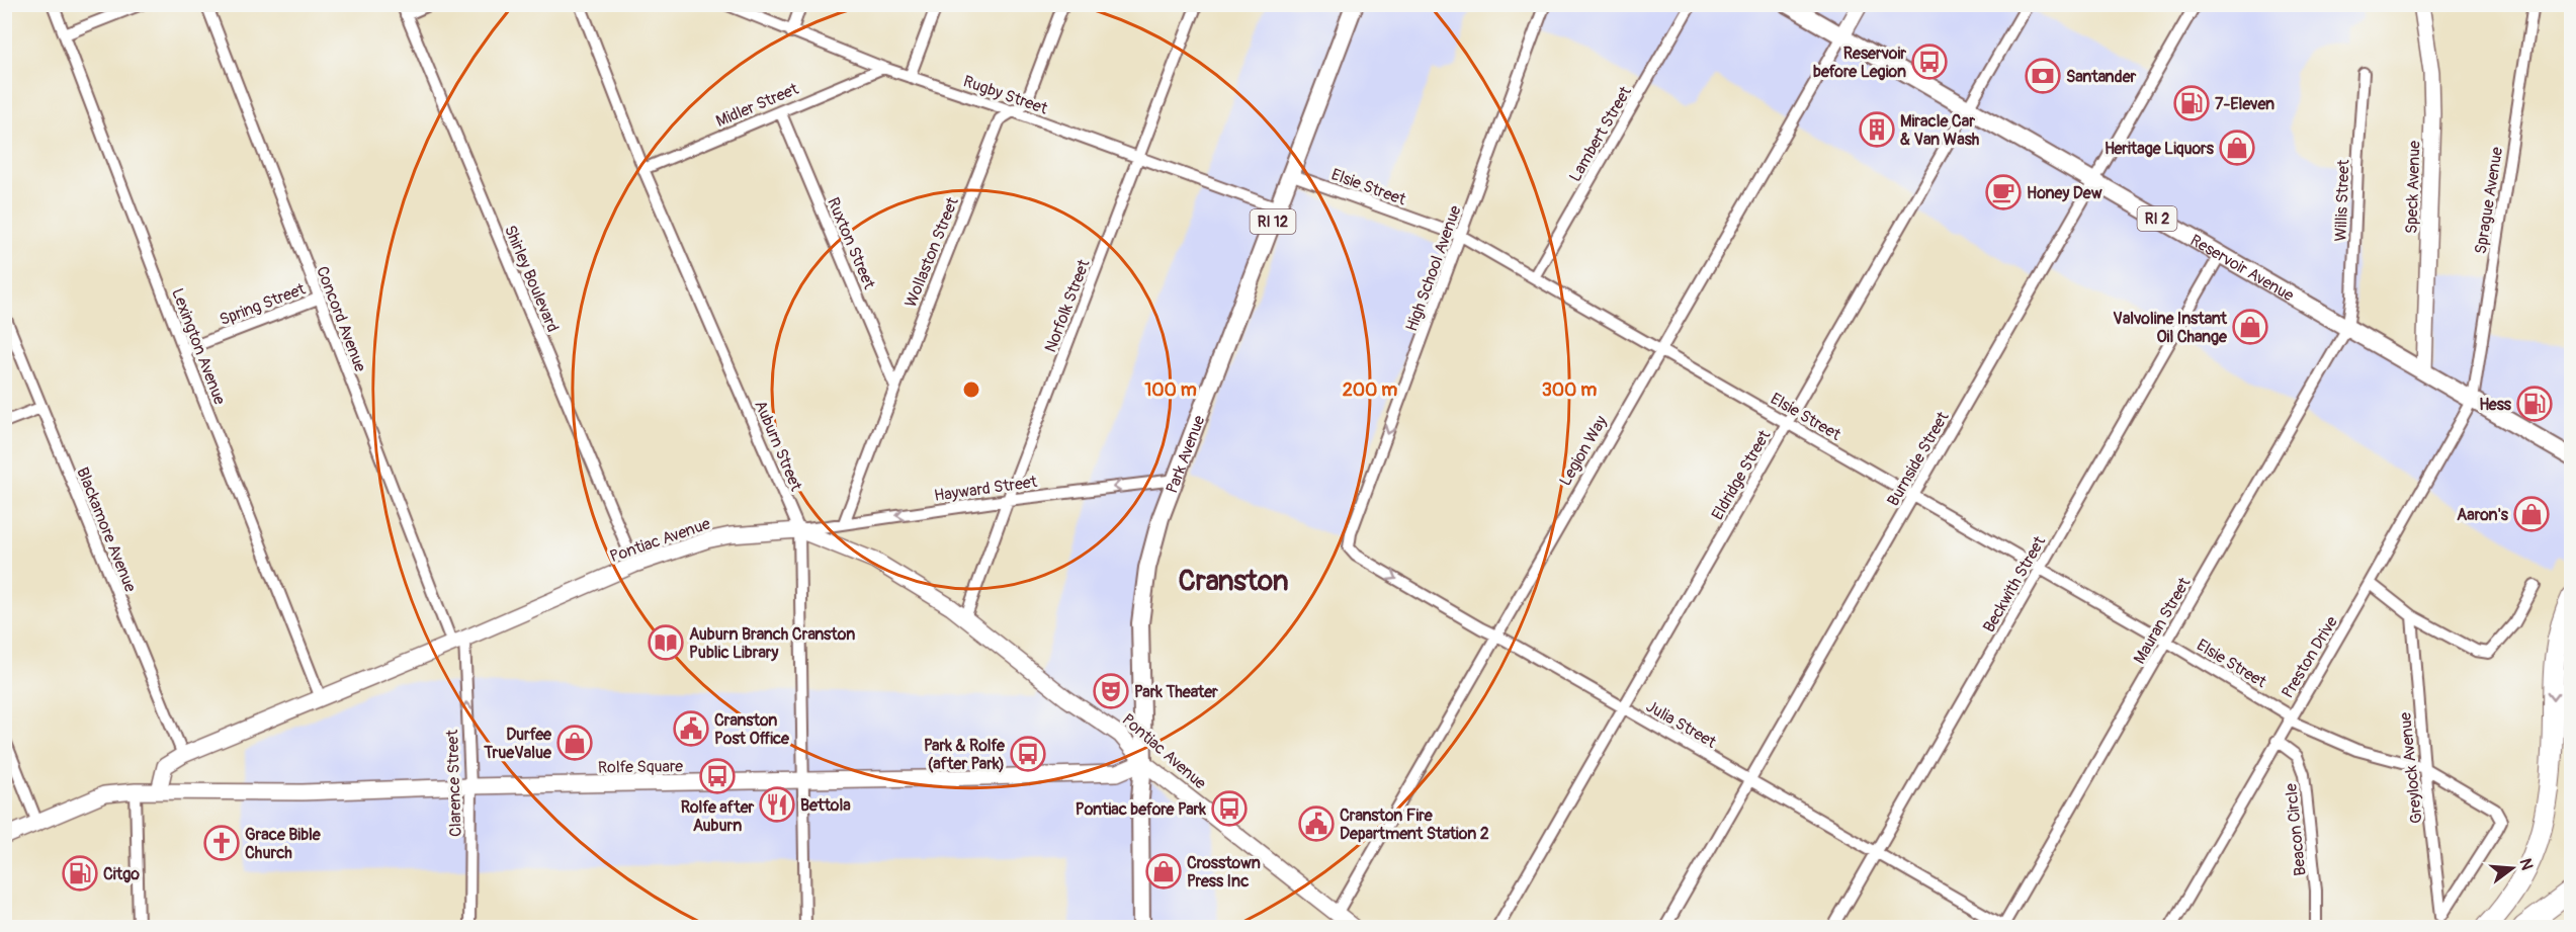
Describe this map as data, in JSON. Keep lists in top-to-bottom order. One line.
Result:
{"streets":{"main road":["RI 2","RI 12","Reservoir Avenue","Park Avenue"],"street":["Rugby Street","Midler Street","Lambert Street","Elsie Street","Speck Avenue","Willis Street","Sprague Avenue","Ruxton Street","Wollaston Street","High School Avenue","Shirley Boulevard","Spring Street","Norfolk Street","Concord Avenue","Lexington Avenue","Auburn Street","Legion Way","Burnside Street","Eldridge Street","Hayward Street","Blackamore Avenue","Pontiac Avenue","Beckwith Street","Mauran Street","Preston Drive","Julia Street","Rolfe Square","Greylock Avenue","Clarence Street","Beacon Circle"]},"crossings":[["Rugby Street","Midler Street"],["Rugby Street","Wollaston Street"],["Rugby Street","Norfolk Street"],["Rugby Street","Park Avenue"],["Midler Street","Ruxton Street"],["Midler Street","Auburn Street"],["Lambert Street","Elsie Street"],["Elsie Street","High School Avenue"],["Elsie Street","Legion Way"],["Elsie Street","Park Avenue"],["Elsie Street","Burnside Street"],["Elsie Street","Eldridge Street"],["Elsie Street","Beckwith Street"],["Elsie Street","Mauran Street"],["Elsie Street","Preston Drive"],["Elsie Street","Greylock Avenue"],["Speck Avenue","Reservoir Avenue"],["Willis Street","Reservoir Avenue"],["Willis Street","Mauran Street"],["Sprague Avenue","Reservoir Avenue"],["Sprague Avenue","Preston Drive"],["Ruxton Street","Wollaston Street"],["Wollaston Street","Hayward Street"],["High School Avenue","Julia Street"],["Reservoir Avenue","Legion Way"],["Reservoir Avenue","Burnside Street"],["Reservoir Avenue","Eldridge Street"],["Reservoir Avenue","Beckwith Street"],["Reservoir Avenue","Mauran Street"],["Reservoir Avenue","Preston Drive"],["Shirley Boulevard","Pontiac Avenue"],["Spring Street","Concord Avenue"],["Spring Street","Lexington Avenue"],["Norfolk Street","Hayward Street"],["Norfolk Street","Pontiac Avenue"],["Concord Avenue","Pontiac Avenue"],["Concord Avenue","Clarence Street"],["Lexington Avenue","Pontiac Avenue"],["Auburn Street","Hayward Street"],["Auburn Street","Pontiac Avenue"],["Auburn Street","Rolfe Square"],["Legion Way","Pontiac Avenue"],["Legion Way","Julia Street"],["Park Avenue","Hayward Street"],["Park Avenue","Pontiac Avenue"],["Park Avenue","Rolfe Square"],["Burnside Street","Julia Street"],["Eldridge Street","Julia Street"],["Hayward Street","Pontiac Avenue"],["Blackamore Avenue","Pontiac Avenue"],["Pontiac Avenue","Rolfe Square"],["Pontiac Avenue","Clarence Street"],["Beckwith Street","Julia Street"],["Mauran Street","Julia Street"],["Preston Drive","Beacon Circle"],["Rolfe Square","Clarence Street"]],"one_way":["High School Avenue","Hayward Street","Clarence Street"],"districts":["Cranston"],"places":{"bus stop":["Reservoir before Legion","Park & Rolfe (after Park)","Rolfe after Auburn","Pontiac before Park"],"bank":["Santander"],"fuel station":["7-Eleven","Hess","Citgo"],"building":["Miracle Car & Van Wash"],"shop":["Heritage Liquors","Valvoline Instant Oil Change","Aaron's","Durfee TrueValue","Crosstown Press Inc"],"cafe":["Honey Dew"],"library":["Auburn Branch Cranston Public Library"],"theatre":["Park Theater"],"public building":["Cranston Post Office","Cranston Fire Department Station 2"],"restaurant":["Bettola"],"church":["Grace Bible Church"]},"north":"right","rings":["100 m","200 m","300 m"]}
